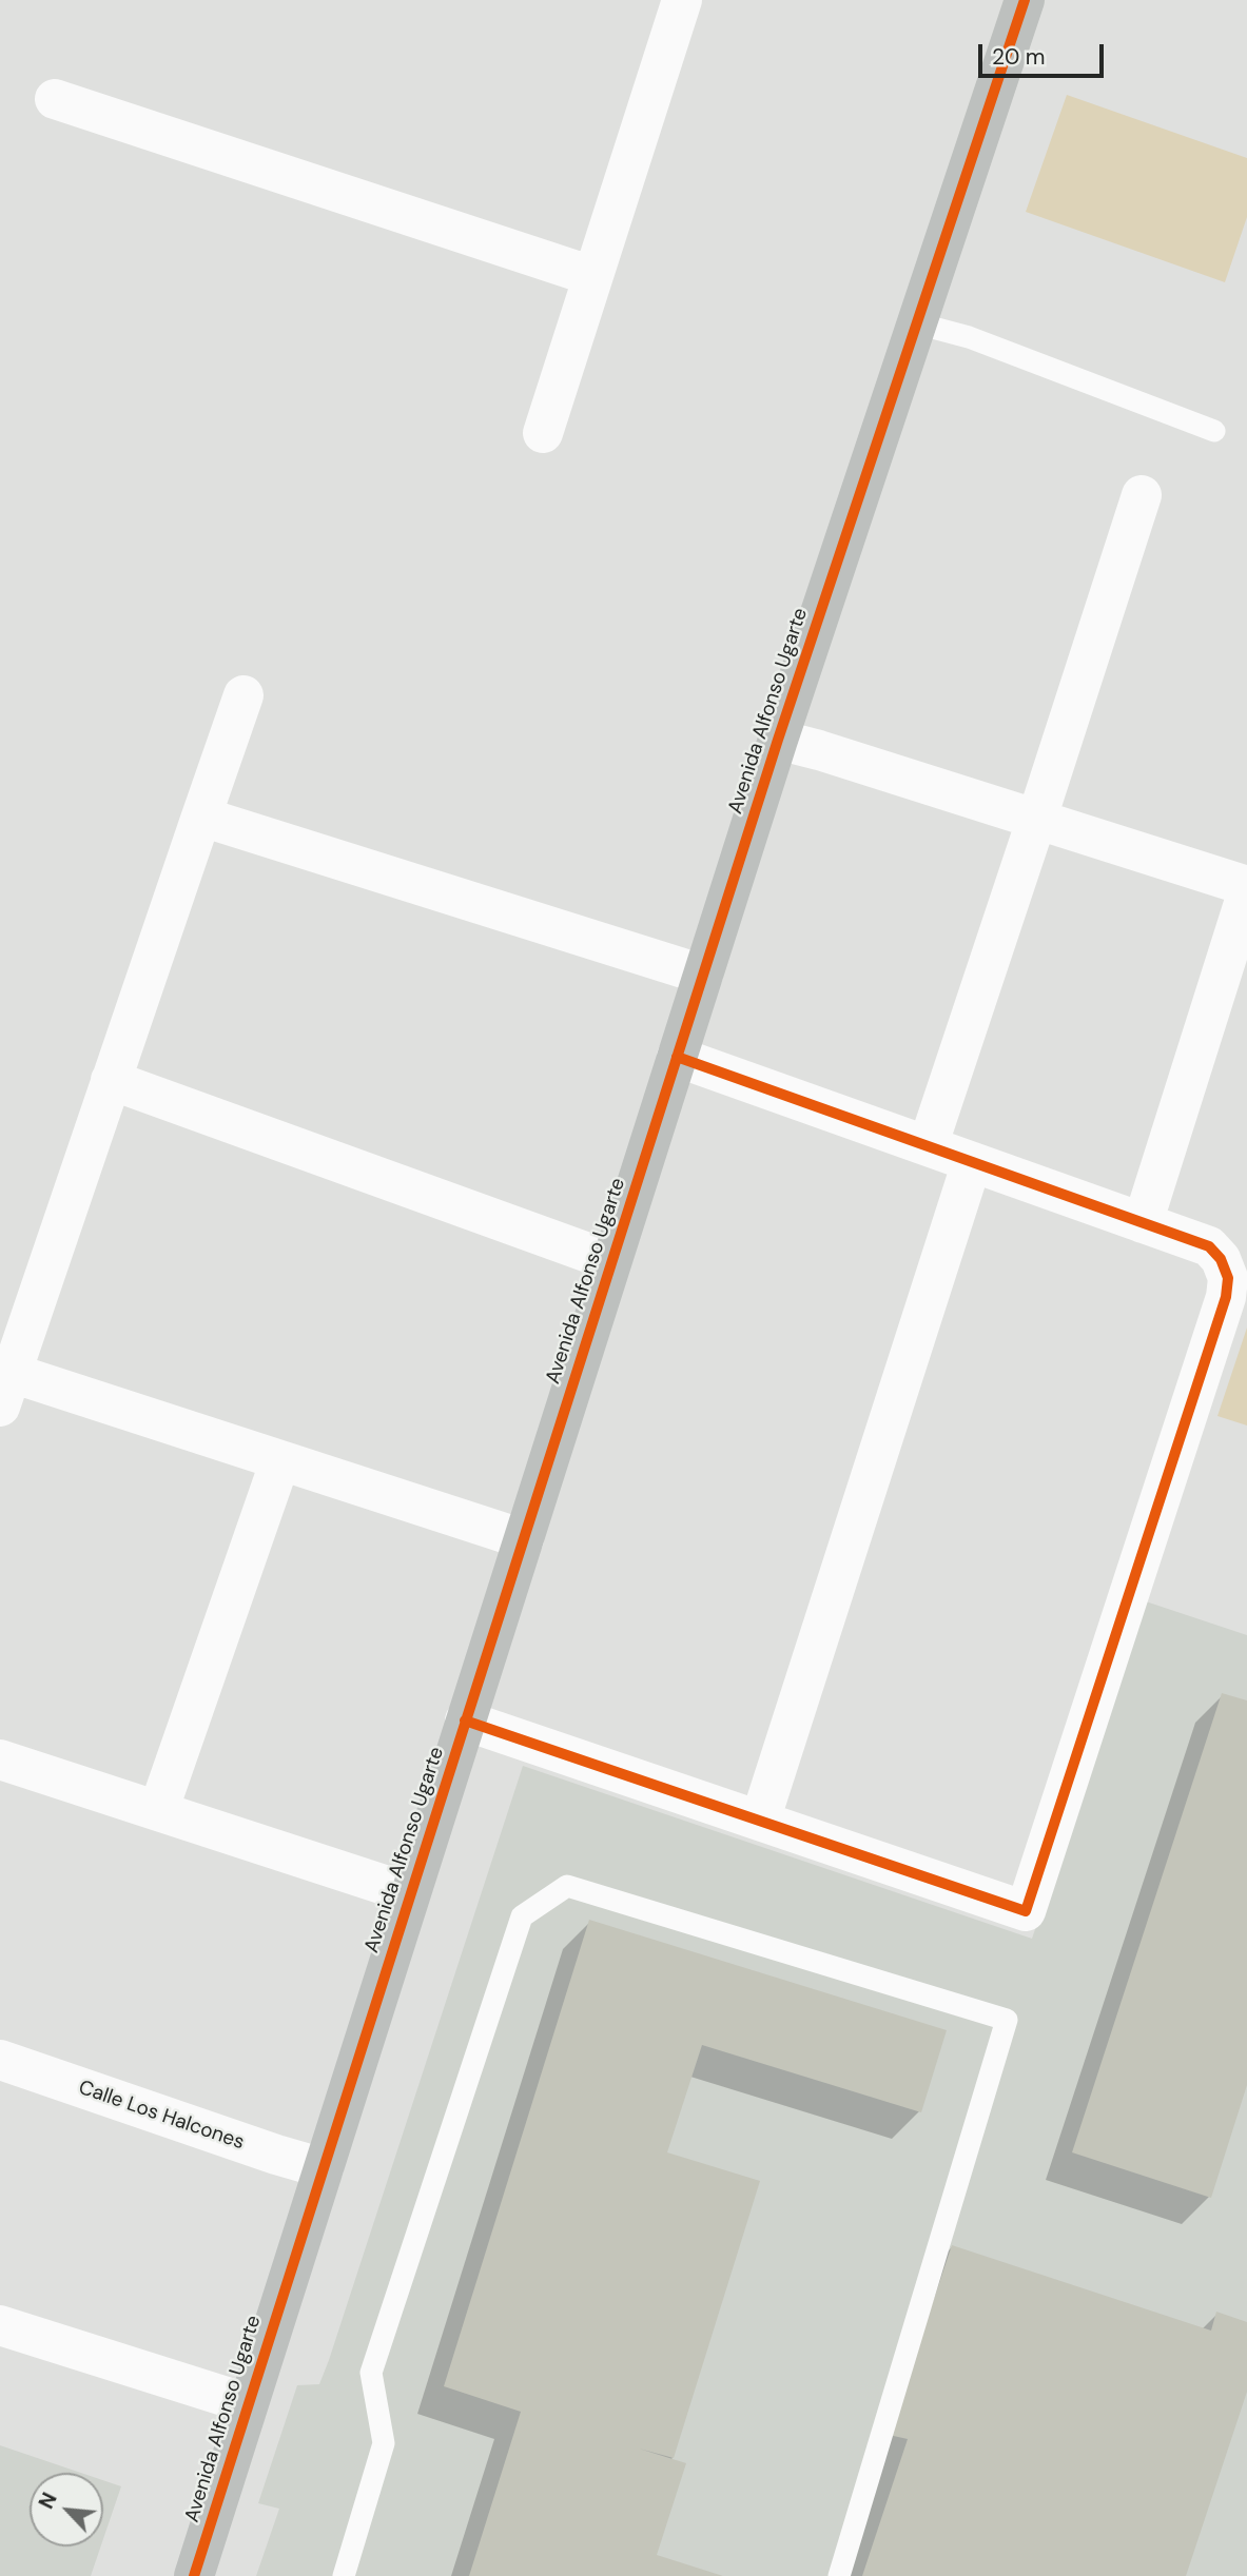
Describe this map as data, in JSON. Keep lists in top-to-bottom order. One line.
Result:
{"streets":{"street":["Avenida Alfonso Ugarte","Calle Los Halcones"]},"crossings":[["Avenida Alfonso Ugarte","Calle Los Halcones"]],"scale_bar":"20 m","north":"top left"}
